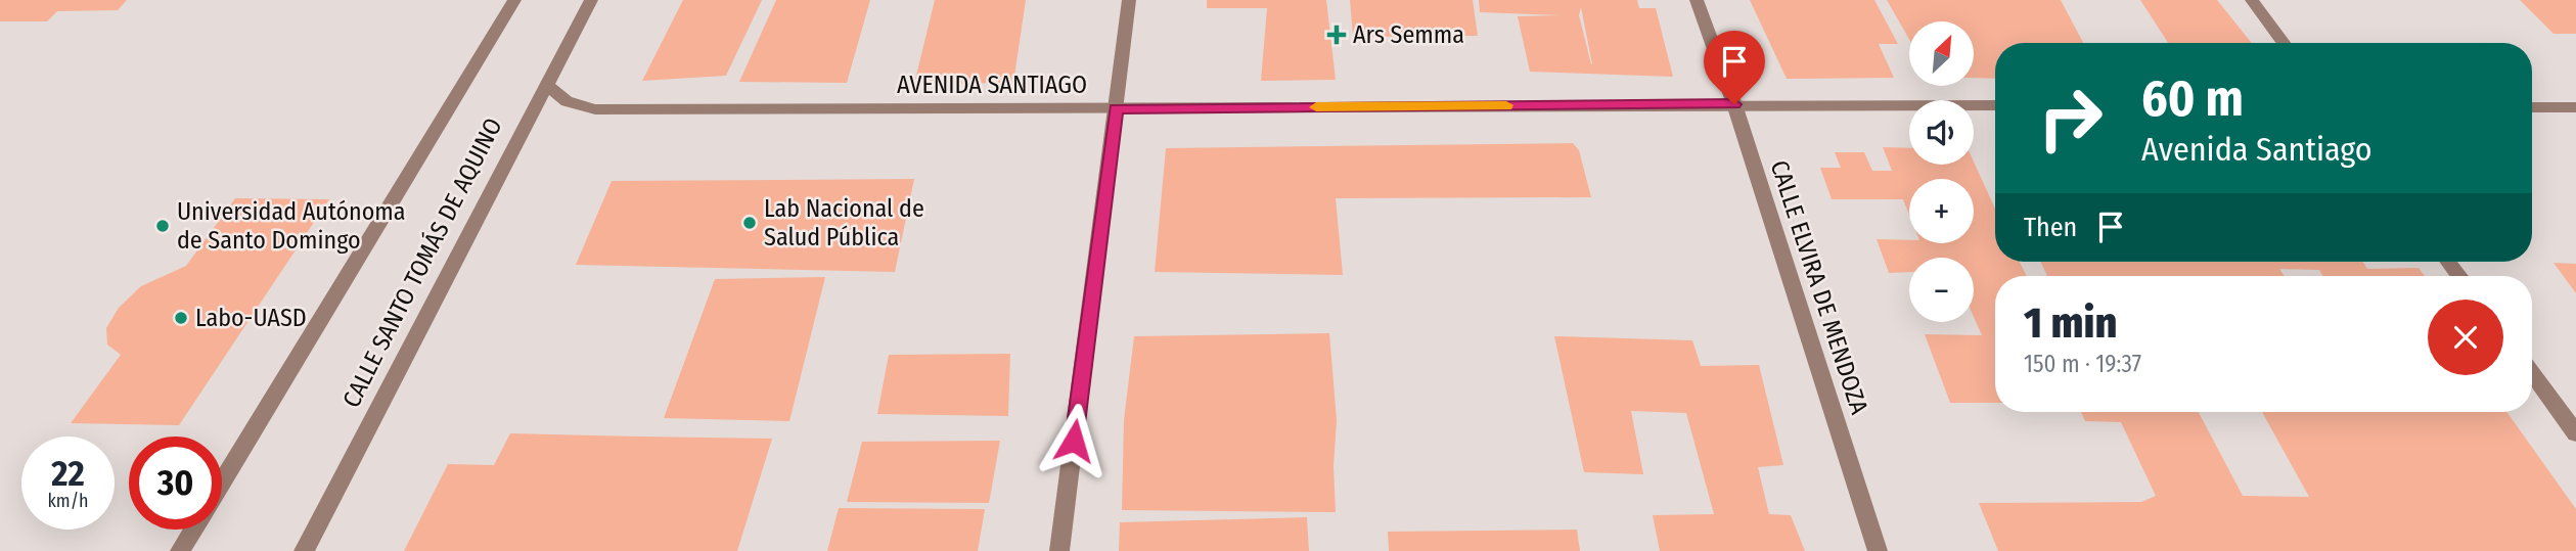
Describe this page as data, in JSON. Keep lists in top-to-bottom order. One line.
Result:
{"streets":{"street":["AVENIDA SANTIAGO","CALLE SANTO TOMÁS DE AQUINO","CALLE ELVIRA DE MENDOZA"]},"crossings":[["AVENIDA SANTIAGO","CALLE SANTO TOMÁS DE AQUINO"],["AVENIDA SANTIAGO","CALLE ELVIRA DE MENDOZA"]],"places":{"health":["Ars Semma"],"other":["Lab Nacional de Salud Pública","Universidad Autónoma de Santo Domingo","Labo-UASD"]},"north":"top right","page":{"map_buttons":["+","−"],"turn":["60 m","Avenida Santiago"],"then":"Then","heading":["1 min","150 m · 19:37"],"speed":"22 km/h","limit":"30"}}
